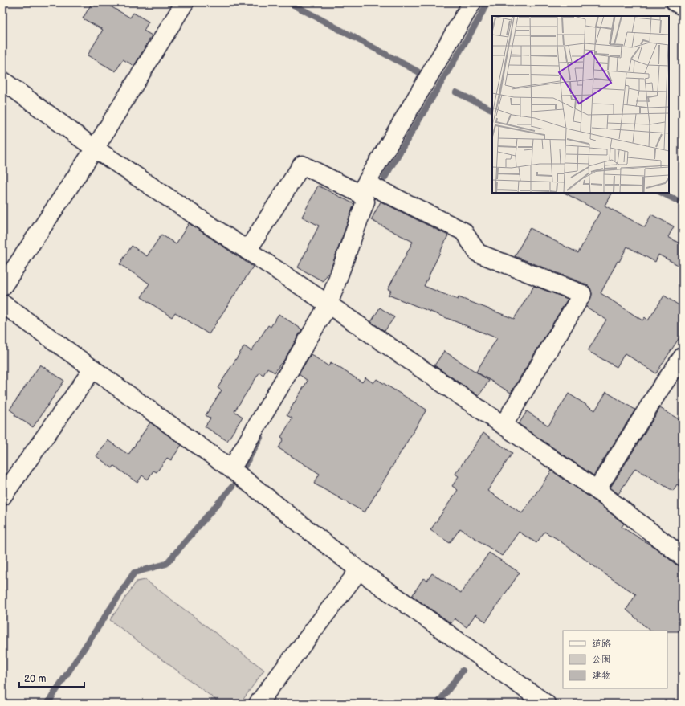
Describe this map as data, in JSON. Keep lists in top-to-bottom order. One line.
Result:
{"legend":["道路","公園","建物"],"scale_bar":"20 m"}
